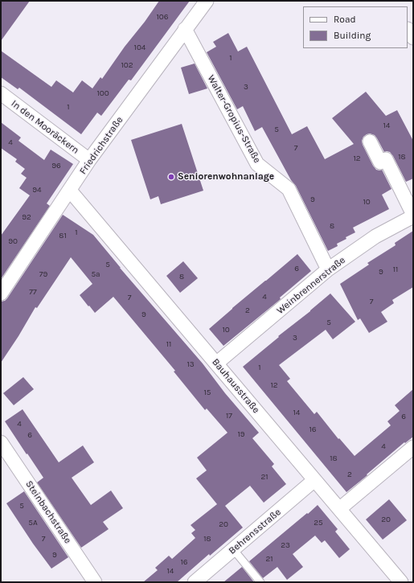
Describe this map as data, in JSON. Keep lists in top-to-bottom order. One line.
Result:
{"streets":{"street":["Walter-Gropius-Straße","In den Mooräckern","Friedrichstraße","Weinbrennerstraße","Bauhausstraße","Steinbachstraße","Behrensstraße"]},"crossings":[["Walter-Gropius-Straße","Friedrichstraße"],["Walter-Gropius-Straße","Weinbrennerstraße"],["In den Mooräckern","Friedrichstraße"],["Friedrichstraße","Bauhausstraße"],["Weinbrennerstraße","Bauhausstraße"],["Bauhausstraße","Behrensstraße"]],"places":["Seniorenwohnanlage"],"house_numbers":["106","104","1","102","3","100","1","14","5","4","7","18","12","96","94","9","10","92","8","1","81","90","5","6","11","9","79","5a","8","77","4","7","7","2","9","5","10","3","11","13","1","12","15","14","17","6","4","16","19","6","4","18","2","21","5","20","5A","25","20","7","18","23","9","21","16","14"],"legend":["Road","Building"]}
